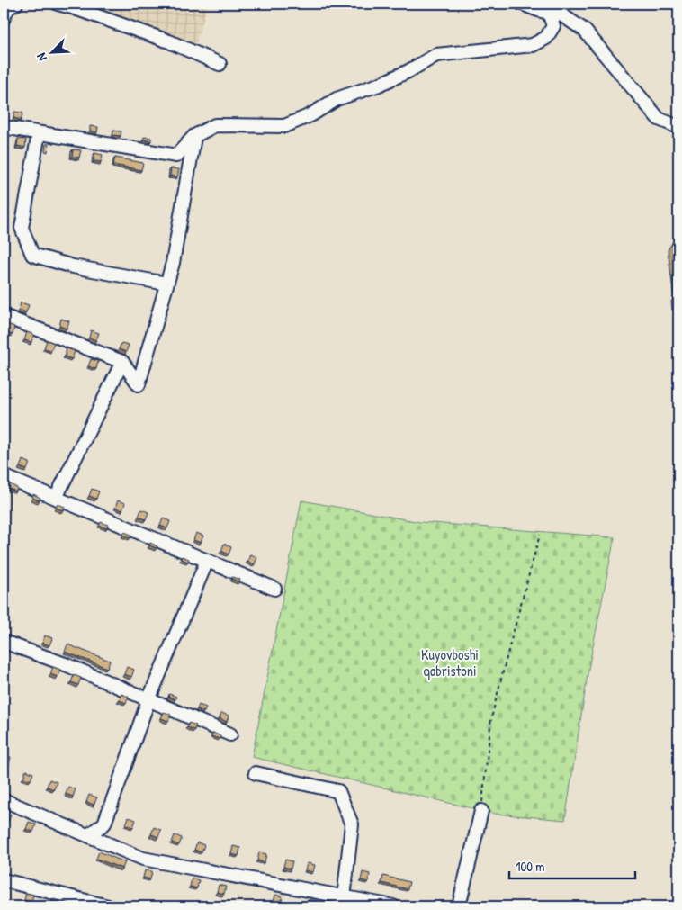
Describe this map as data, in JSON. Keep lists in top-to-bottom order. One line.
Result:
{"parks":["Kuyovboshi qabristoni"],"scale_bar":"100 m","north":"bottom left"}
